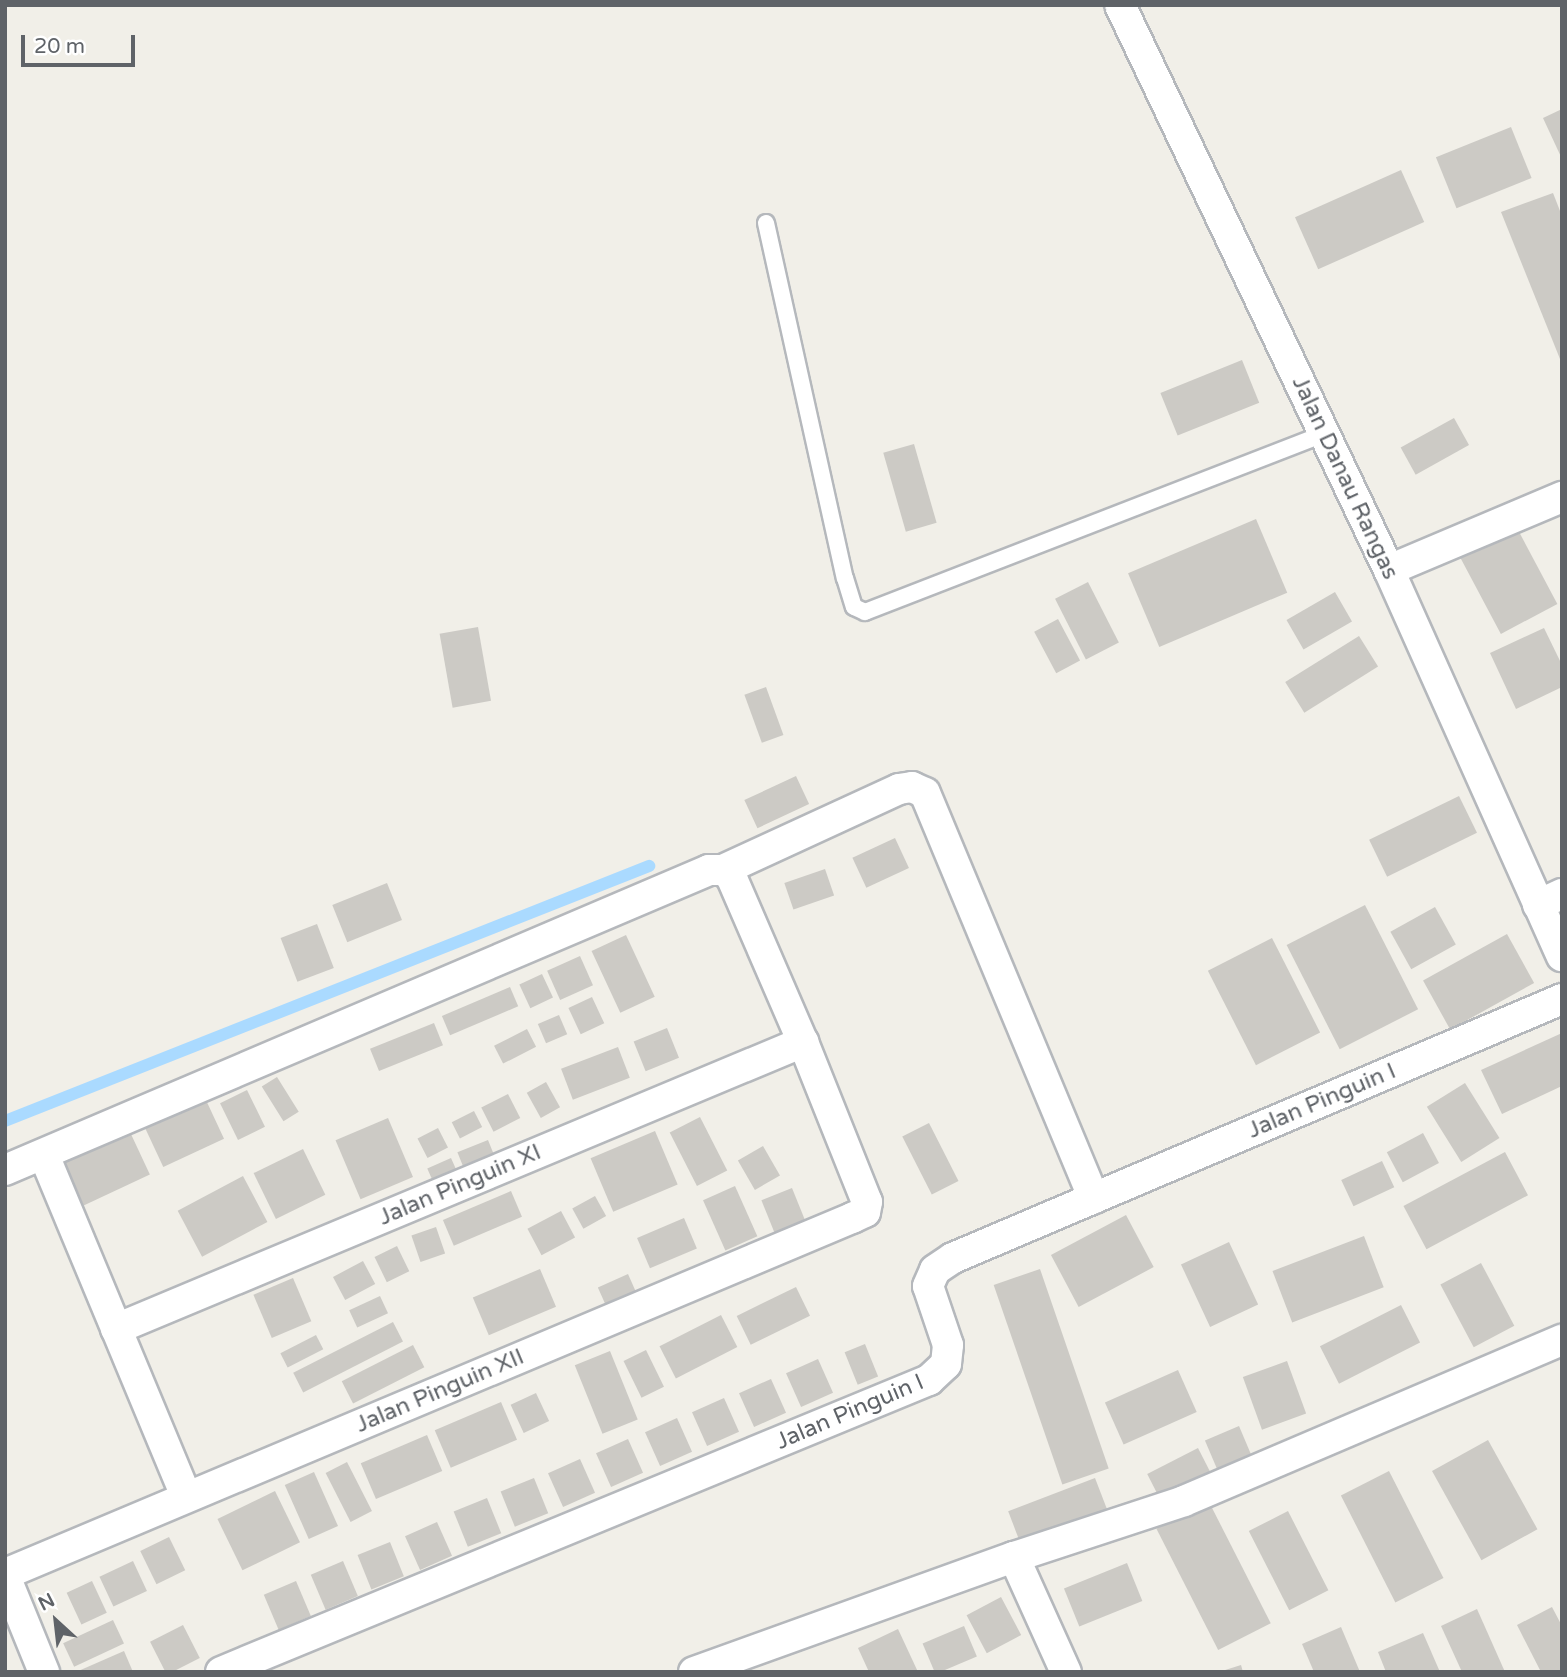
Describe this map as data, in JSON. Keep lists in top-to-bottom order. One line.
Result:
{"streets":{"street":["Jalan Danau Rangas","Jalan Pinguin I","Jalan Pinguin XI","Jalan Pinguin XII"]},"crossings":[["Jalan Pinguin XI","Jalan Pinguin XII"]],"scale_bar":"20 m","north":"top left"}
